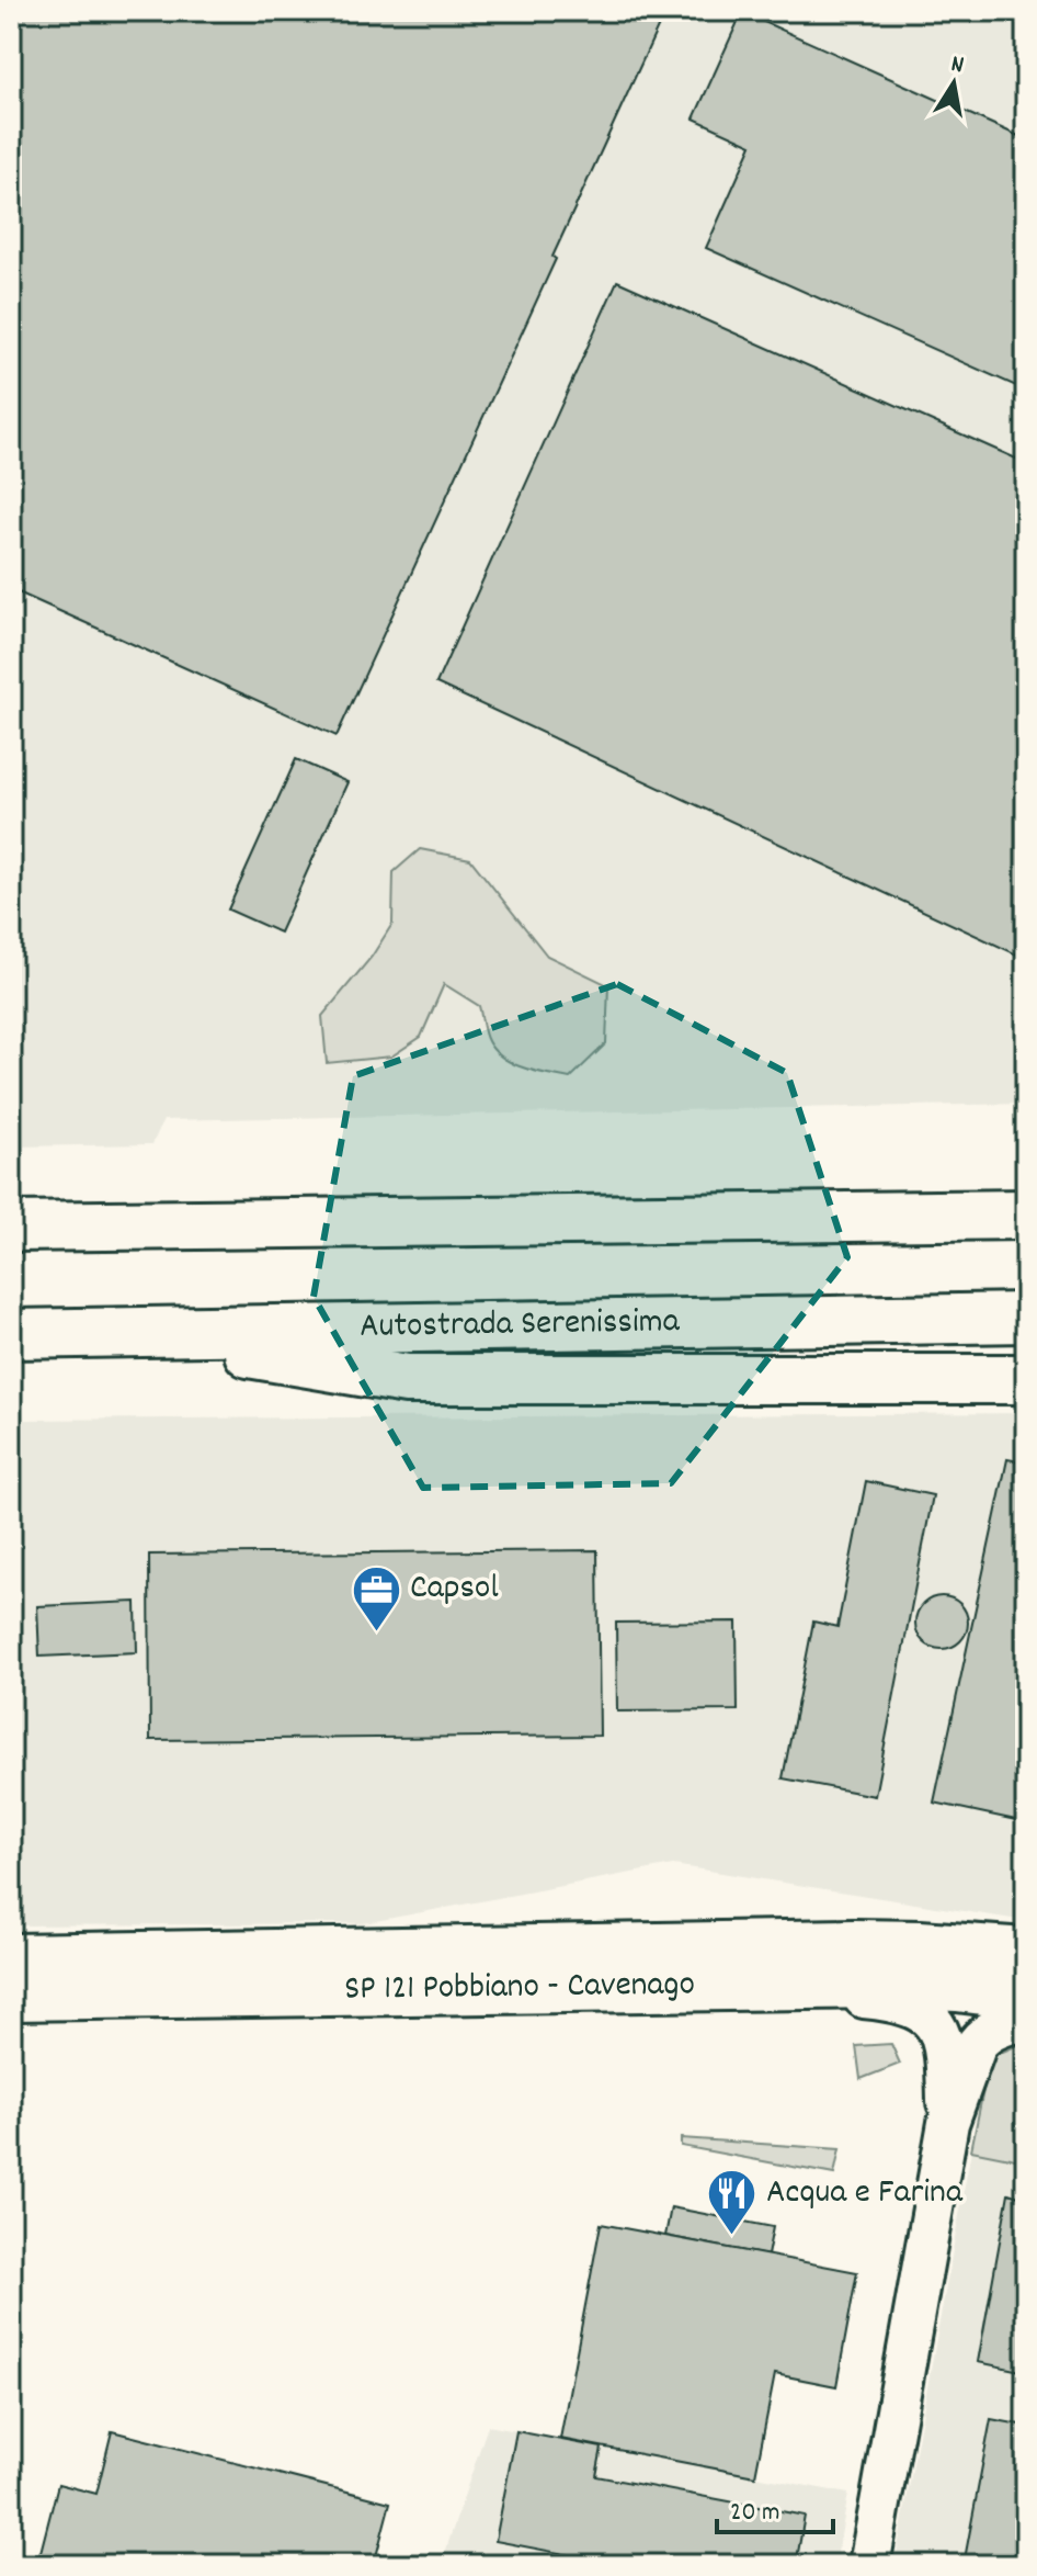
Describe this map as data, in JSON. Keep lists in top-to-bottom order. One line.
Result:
{"streets":{"main road":["Autostrada Serenissima","SP 121 Pobbiano - Cavenago"]},"places":{"office":["Capsol"],"restaurant":["Acqua e Farina"]},"scale_bar":"20 m","north":"top"}
